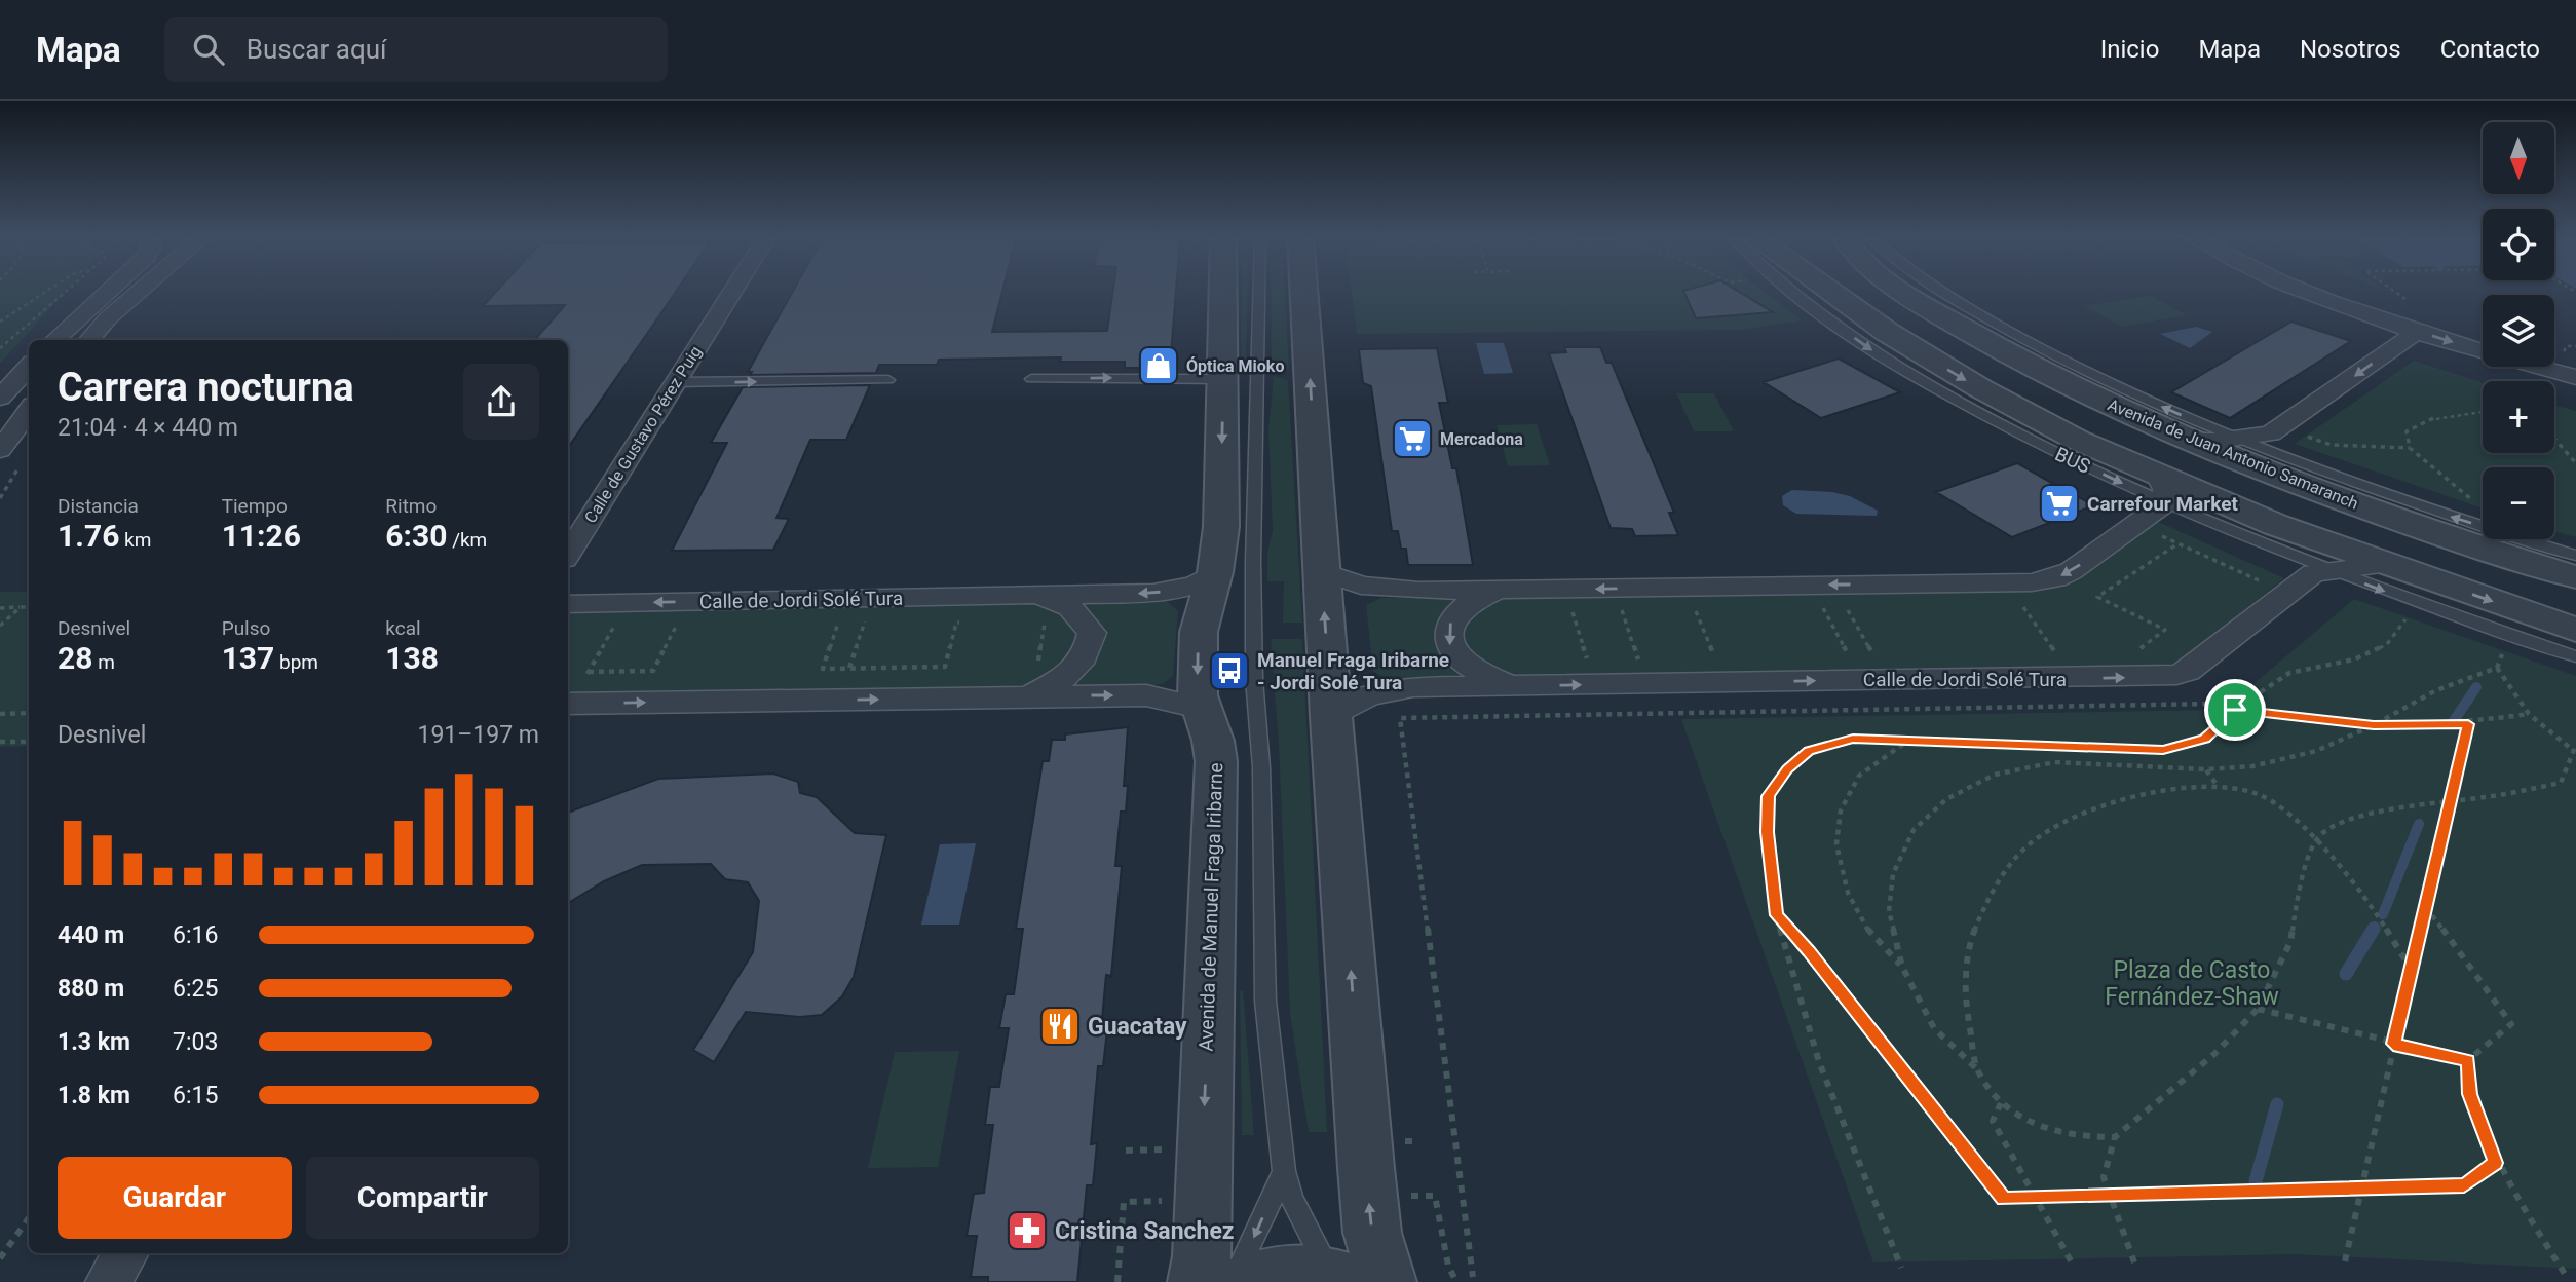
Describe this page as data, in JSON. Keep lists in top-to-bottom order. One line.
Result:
{"streets":{"street":["Calle de Gustavo Pérez Puig","Avenida de Juan Antonio Samaranch","Calle de Jordi Solé Tura","Avenida de Manuel Fraga Iribarne"],"lane":["BUS"]},"crossings":[["BUS","Calle de Jordi Solé Tura"],["Calle de Jordi Solé Tura","Avenida de Manuel Fraga Iribarne"]],"parks":["Plaza de Casto Fernández-Shaw"],"places":{"shop":["Óptica Mioko"],"supermarket":["Mercadona","Carrefour Market"],"bus stop":["Manuel Fraga Iribarne - Jordi Solé Tura"],"restaurant":["Guacatay"],"pharmacy":["Cristina Sanchez"]},"north":"bottom","page":{"header":"Mapa","search":"Buscar aquí","nav":["Inicio","Mapa","Nosotros","Contacto"],"map_buttons":["+","−"],"heading":["Carrera nocturna","21:04 · 4 × 440 m"],"stats":[["Distancia","1.76 km"],["Tiempo","11:26"],["Ritmo","6:30 /km"],["Desnivel","28 m"],["Pulso","137 bpm"],["kcal","138"]],"chart":["Desnivel","191–197 m"],"list":[{"name":"440 m","note":"6:16"},{"name":"880 m","note":"6:25"},{"name":"1.3 km","note":"7:03"},{"name":"1.8 km","note":"6:15"}],"buttons":["Guardar","Compartir"]}}
